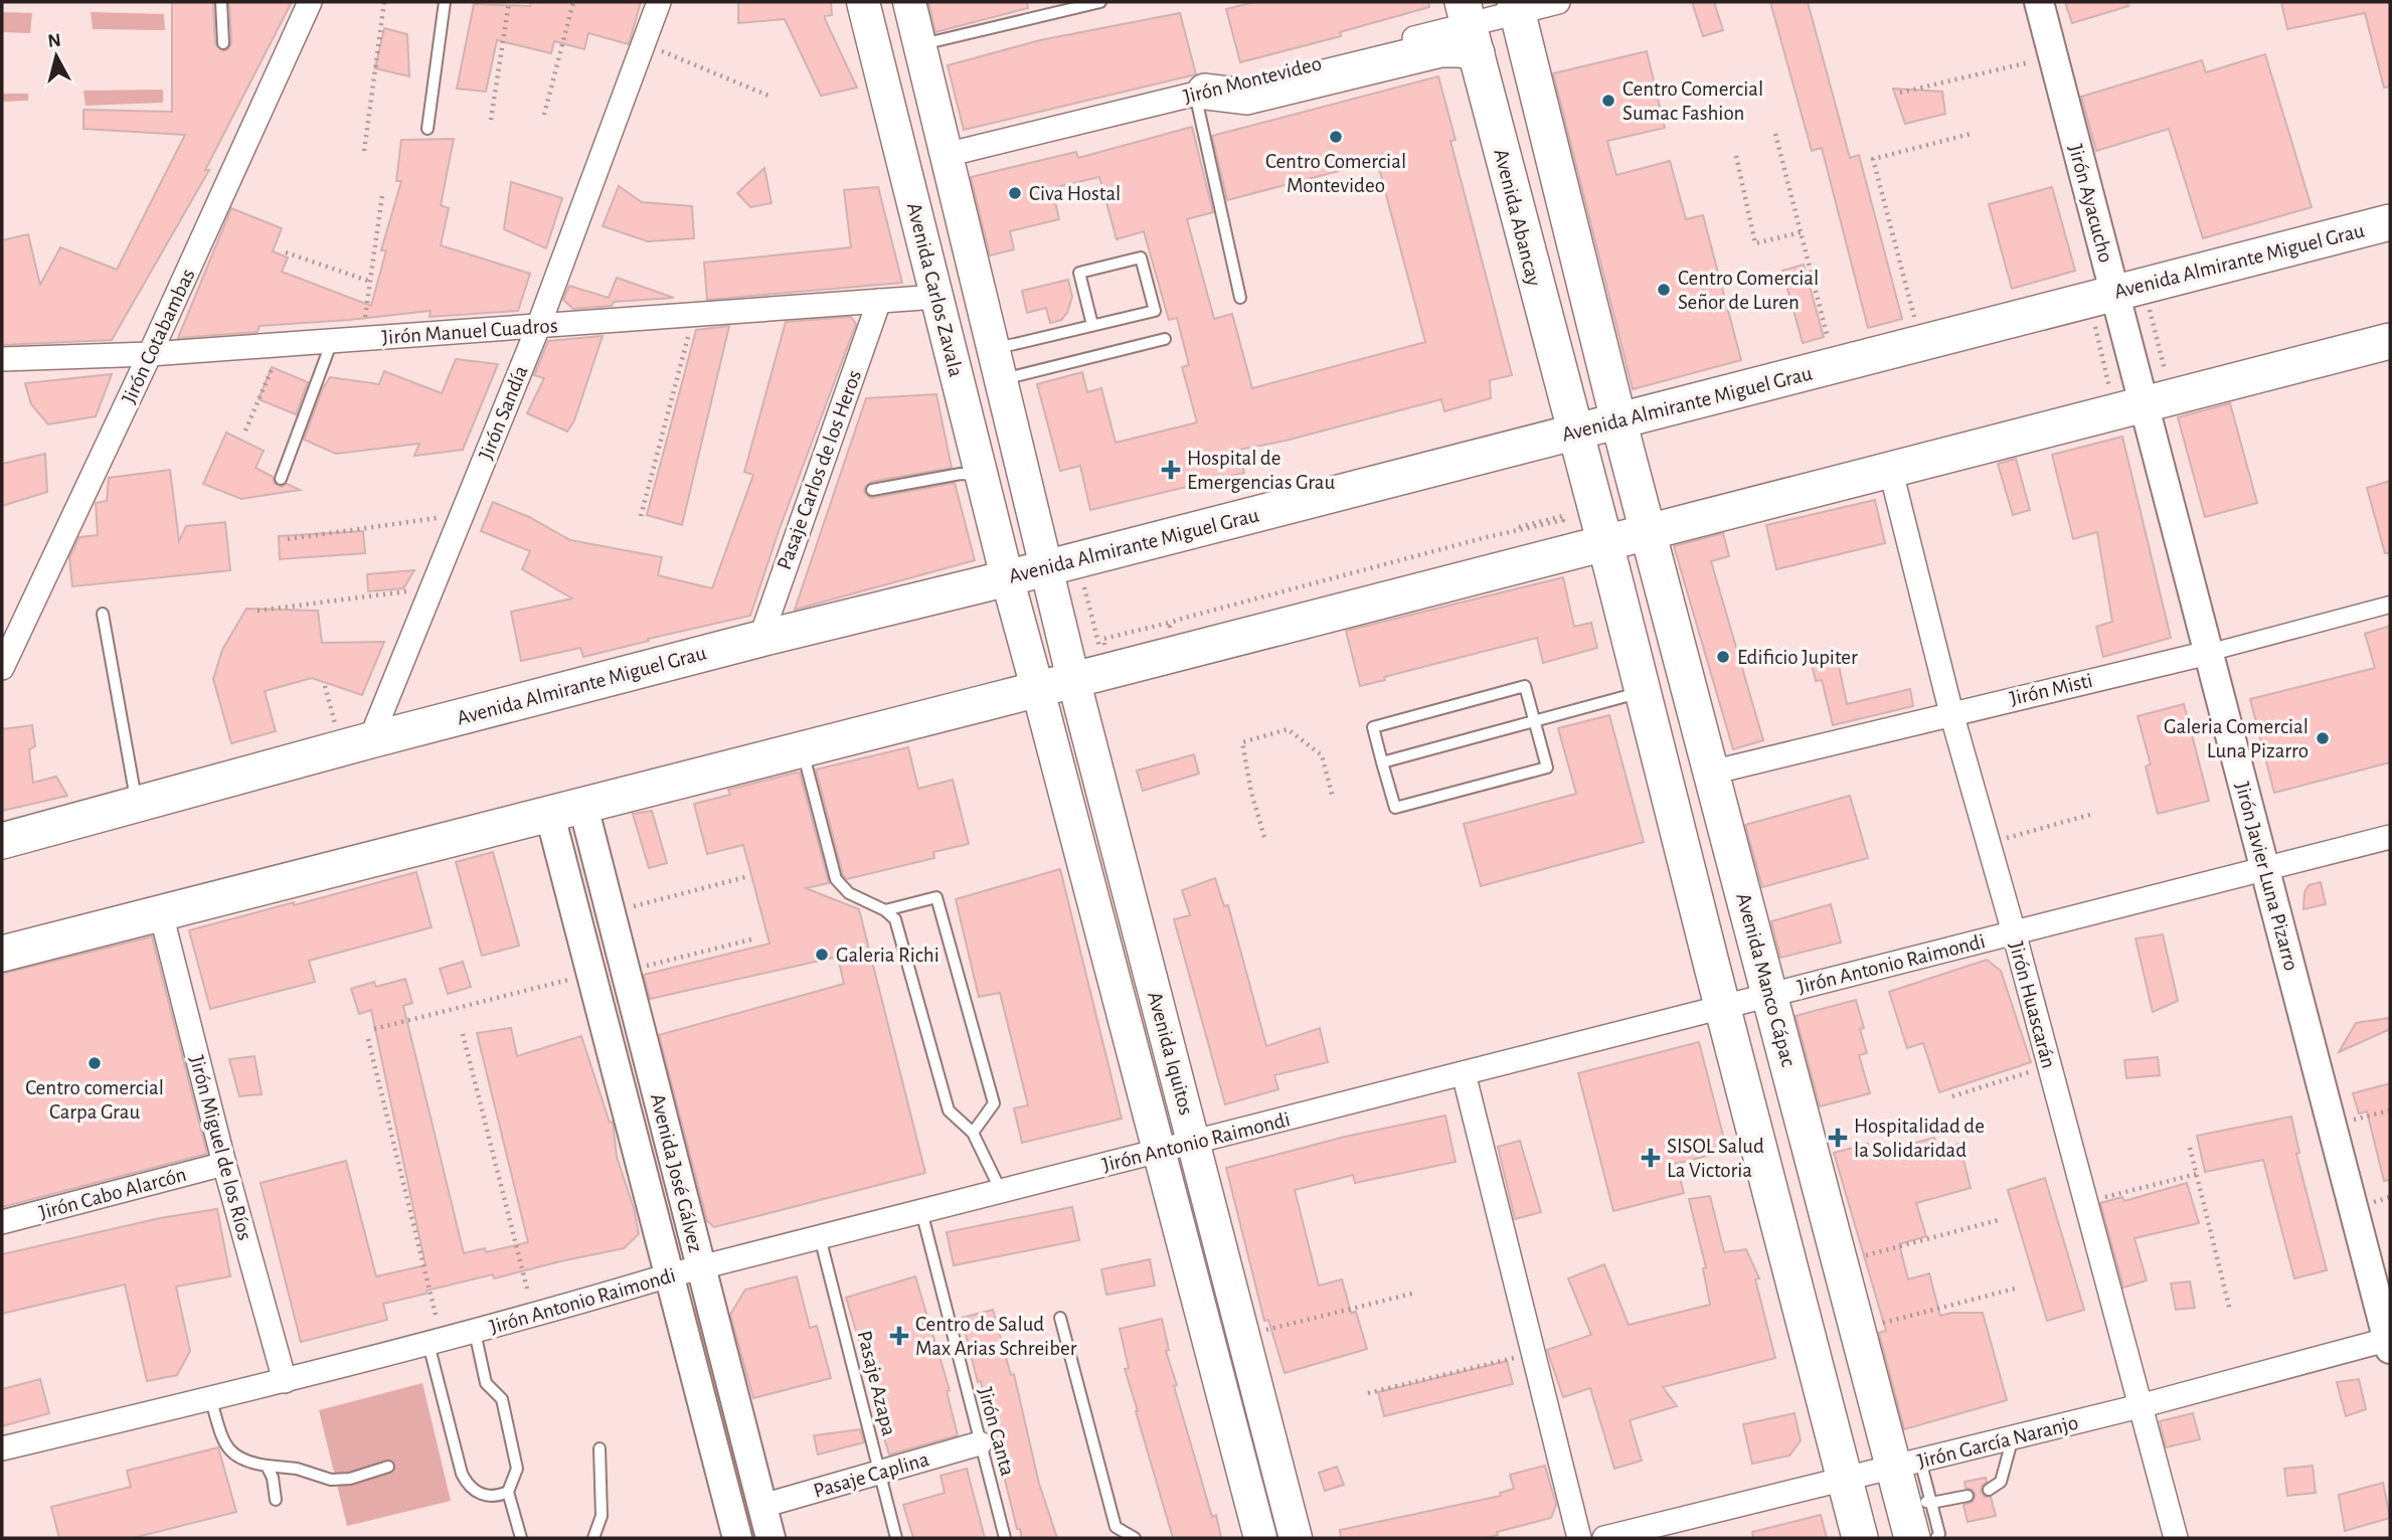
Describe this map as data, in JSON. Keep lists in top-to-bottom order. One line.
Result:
{"streets":{"main road":["Avenida Abancay","Avenida Almirante Miguel Grau","Avenida Carlos Zavala","Avenida Manco Cápac","Avenida Iquitos"],"street":["Jirón Montevideo","Jirón Ayacucho","Jirón Manuel Cuadros","Jirón Cotabambas","Jirón Sandía","Pasaje Carlos de los Heros","Jirón Misti","Jirón Javier Luna Pizarro","Jirón Antonio Raimondi","Jirón Huascarán","Jirón Miguel de los Ríos","Avenida José Gálvez","Jirón Cabo Alarcón","Jirón García Naranjo","Pasaje Caplina"],"lane":["Pasaje Azapa","Jirón Canta"]},"crossings":[["Jirón Montevideo","Avenida Carlos Zavala"],["Jirón Ayacucho","Avenida Almirante Miguel Grau"],["Jirón Ayacucho","Jirón Javier Luna Pizarro"],["Avenida Abancay","Avenida Almirante Miguel Grau"],["Avenida Almirante Miguel Grau","Avenida Carlos Zavala"],["Avenida Almirante Miguel Grau","Jirón Sandía"],["Avenida Almirante Miguel Grau","Pasaje Carlos de los Heros"],["Avenida Almirante Miguel Grau","Avenida Manco Cápac"],["Avenida Almirante Miguel Grau","Avenida Iquitos"],["Avenida Carlos Zavala","Jirón Manuel Cuadros"],["Avenida Carlos Zavala","Avenida Iquitos"],["Jirón Manuel Cuadros","Jirón Cotabambas"],["Jirón Manuel Cuadros","Jirón Sandía"],["Jirón Manuel Cuadros","Pasaje Carlos de los Heros"],["Jirón Misti","Jirón Javier Luna Pizarro"],["Jirón Misti","Avenida Manco Cápac"],["Jirón Misti","Jirón Huascarán"],["Jirón Javier Luna Pizarro","Jirón Antonio Raimondi"],["Jirón Javier Luna Pizarro","Jirón García Naranjo"],["Jirón Antonio Raimondi","Avenida Manco Cápac"],["Jirón Antonio Raimondi","Jirón Huascarán"],["Jirón Antonio Raimondi","Avenida Iquitos"],["Jirón Antonio Raimondi","Jirón Miguel de los Ríos"],["Jirón Antonio Raimondi","Avenida José Gálvez"],["Jirón Antonio Raimondi","Pasaje Azapa"],["Jirón Antonio Raimondi","Jirón Canta"],["Avenida Manco Cápac","Jirón García Naranjo"],["Jirón Huascarán","Jirón García Naranjo"],["Jirón Miguel de los Ríos","Jirón Cabo Alarcón"],["Avenida José Gálvez","Pasaje Caplina"],["Pasaje Azapa","Pasaje Caplina"],["Jirón Canta","Pasaje Caplina"]],"places":{"other":["Centro Comercial Sumac Fashion","Centro Comercial Montevideo","Civa Hostal","Centro Comercial Señor de Luren","Edificio Jupiter","Galeria Comercial Luna Pizarro","Galeria Richi","Centro comercial Carpa Grau"],"health":["Hospital de Emergencias Grau","Hospitalidad de la Solidaridad","SISOL Salud La Victoria","Centro de Salud Max Arias Schreiber"]},"north":"top"}
